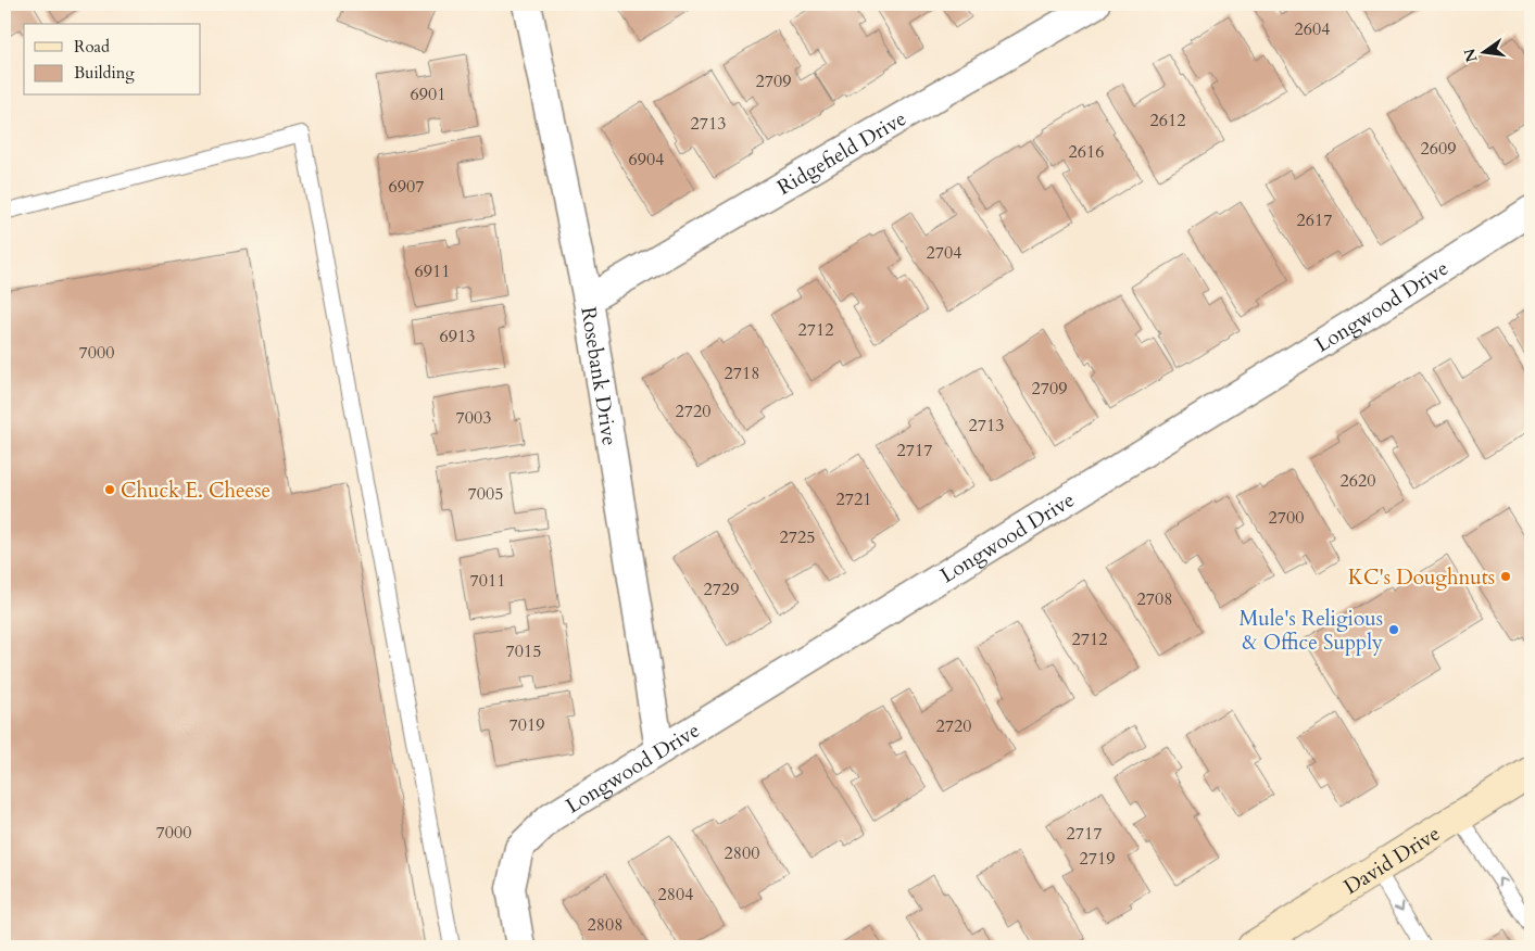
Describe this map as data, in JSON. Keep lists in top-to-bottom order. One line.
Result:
{"streets":{"main road":["David Drive"],"street":["Ridgefield Drive","Longwood Drive","Rosebank Drive"]},"crossings":[["Ridgefield Drive","Rosebank Drive"],["Longwood Drive","Rosebank Drive"]],"places":["Chuck E. Cheese","KC's Doughnuts","Mule's Religious & Office Supply"],"house_numbers":["2604","2709","6901","2612","2713","2609","2616","6904","6907","2617","2704","6911","2712","6913","7000","2718","2709","2720","7003","2713","2717","2620","7005","2721","2700","2725","7011","2729","2708","2712","7015","7019","2720","7000","2717","2800","2719","2804","2808"],"legend":["Road","Building"],"north":"left"}
